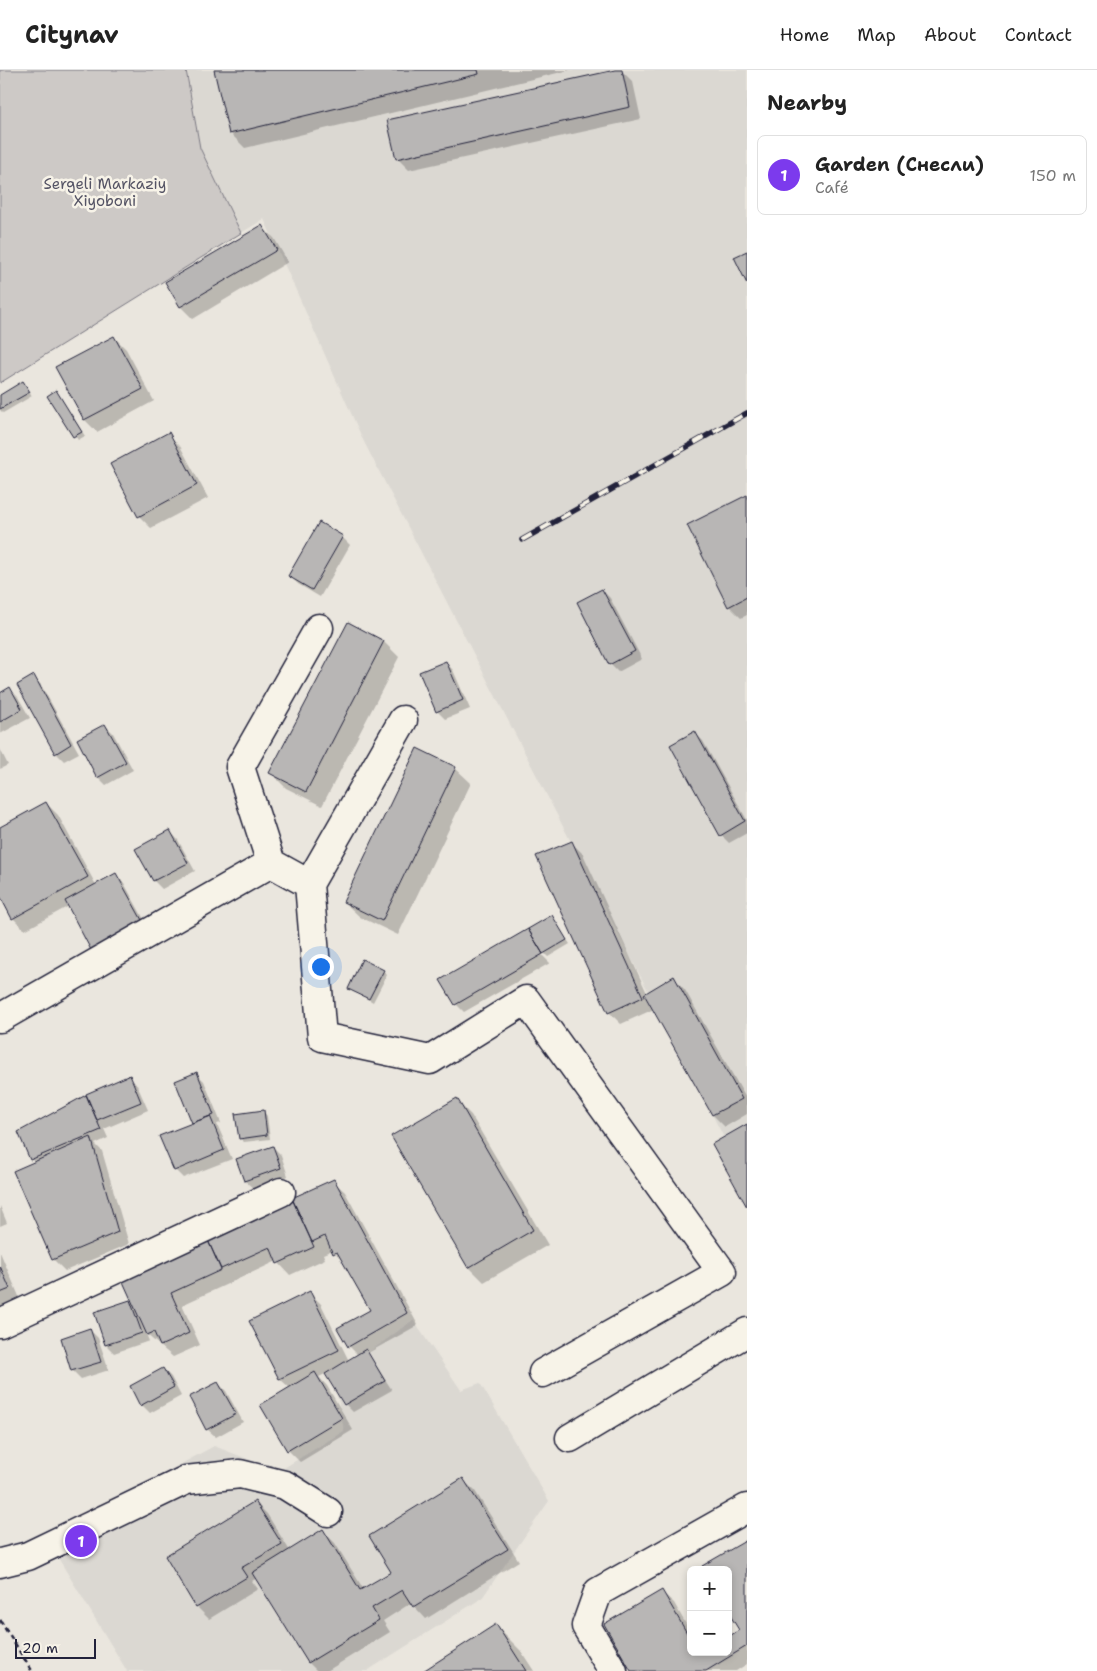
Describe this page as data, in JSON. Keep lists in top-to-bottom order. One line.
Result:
{"parks":["Sergeli Markaziy Xiyoboni"],"scale_bar":"20 m","page":{"header":"Citynav","nav":["Home","Map","About","Contact"],"heading":"Nearby","list":[{"mark":"1","name":"Garden (Снесли)","note":"Café","value":"150 m"}],"pins":"1","map_buttons":["+","−"],"scale":"20 m"}}
